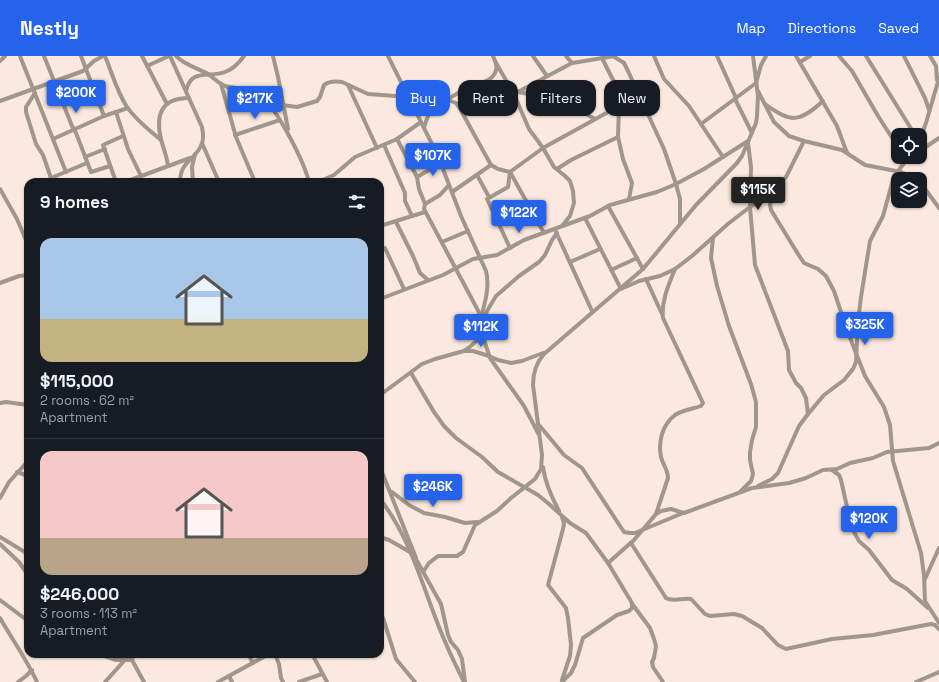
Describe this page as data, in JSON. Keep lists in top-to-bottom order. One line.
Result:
{"page":{"header":"Nestly","nav":["Map","Directions","Saved"],"price":["$200K","$217K","$107K","$115K","$122K","$325K","$112K","$246K","$120K"],"chip":["Buy","Rent","Filters","New"],"heading":"9 homes","list":[{"name":"$115,000","note":"2 rooms · 62 m² · Apartment"},{"name":"$246,000","note":"3 rooms · 113 m² · Apartment"}]}}
